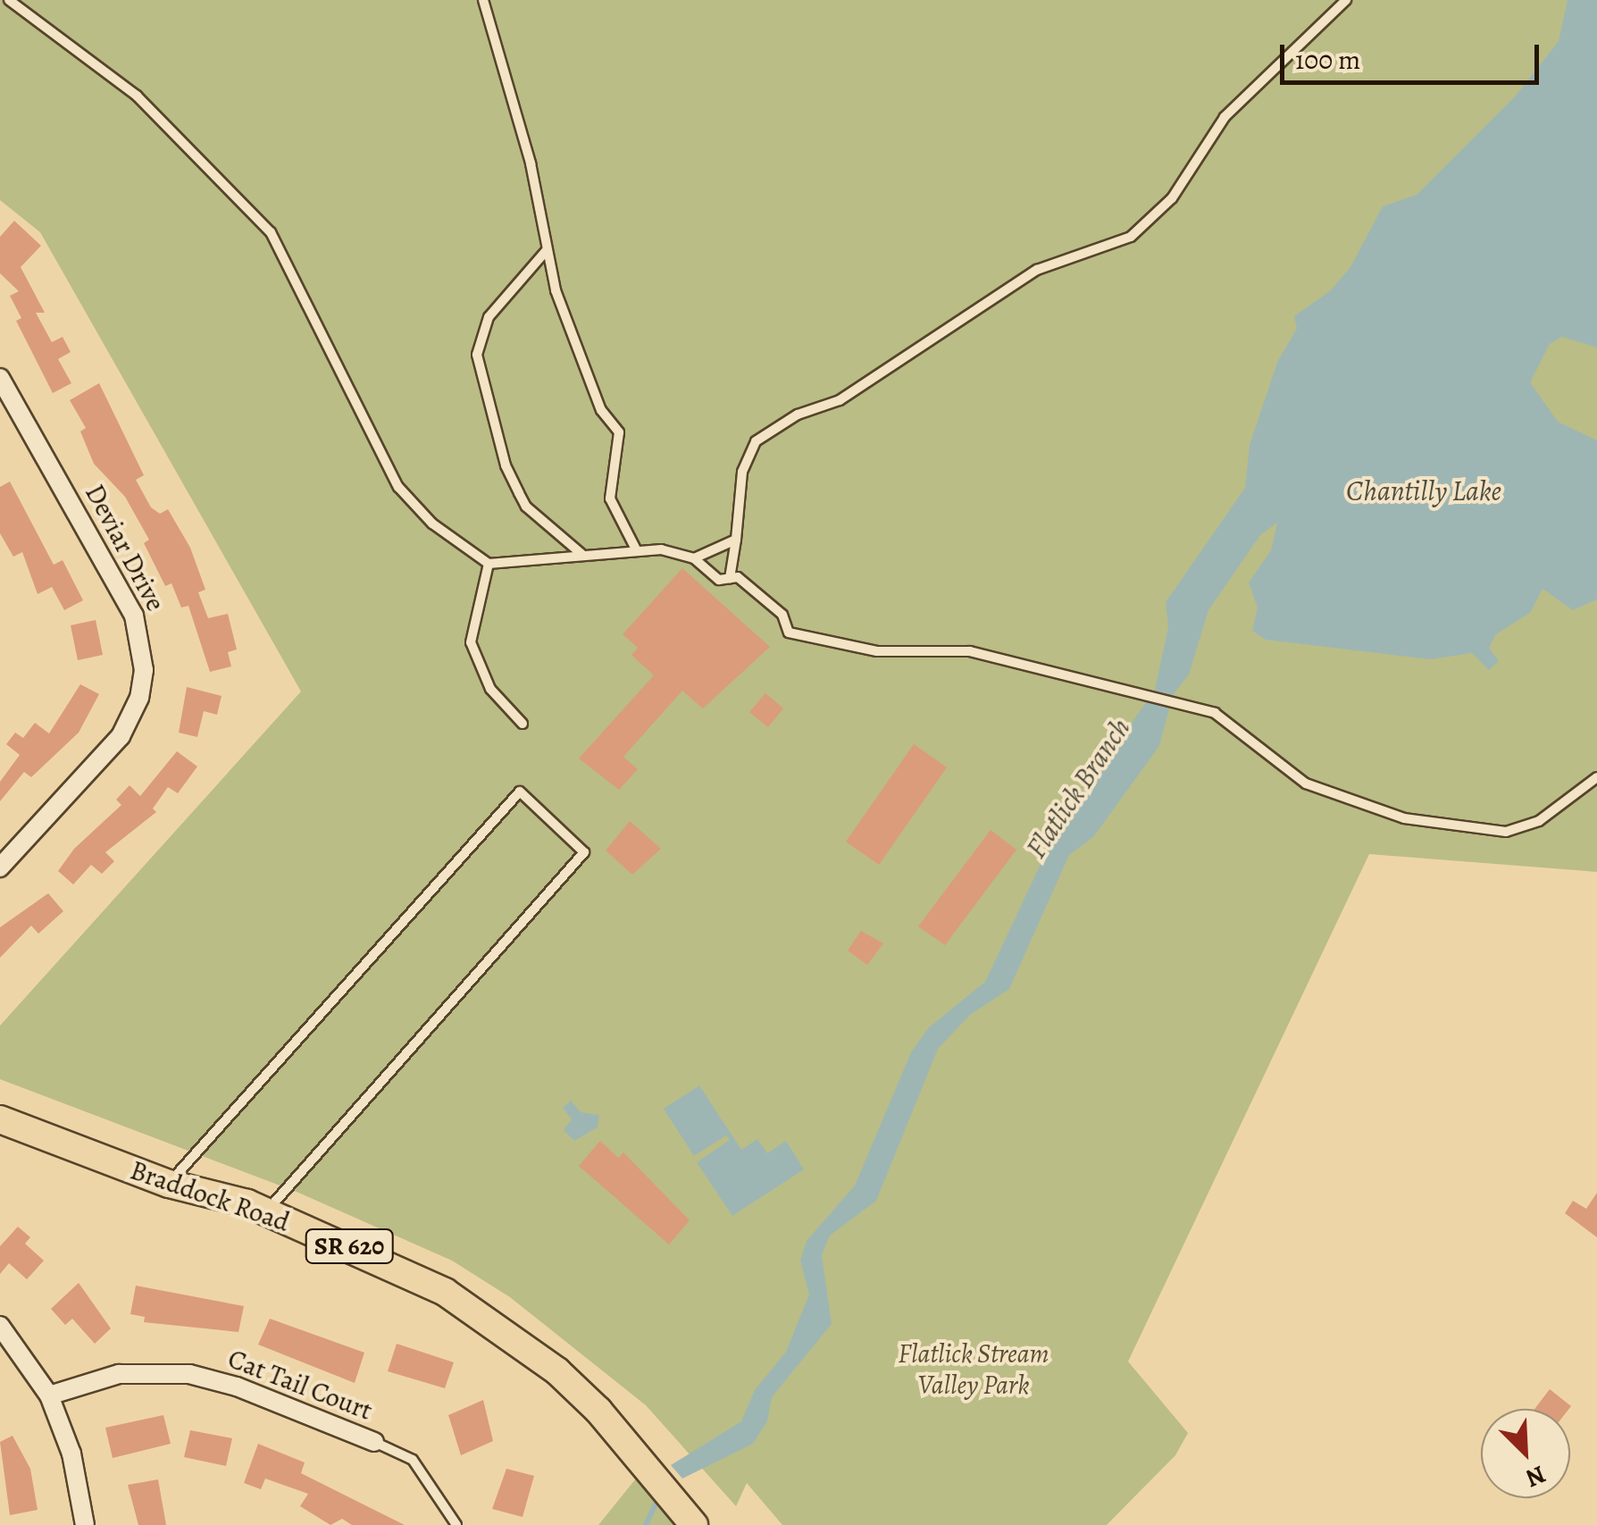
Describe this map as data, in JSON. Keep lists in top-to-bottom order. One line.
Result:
{"streets":{"main road":["Braddock Road","SR 620"],"street":["Deviar Drive","Cat Tail Court"]},"water":["Chantilly Lake","Flatlick Branch"],"parks":["Flatlick Stream Valley Park"],"scale_bar":"100 m","north":"bottom right"}
